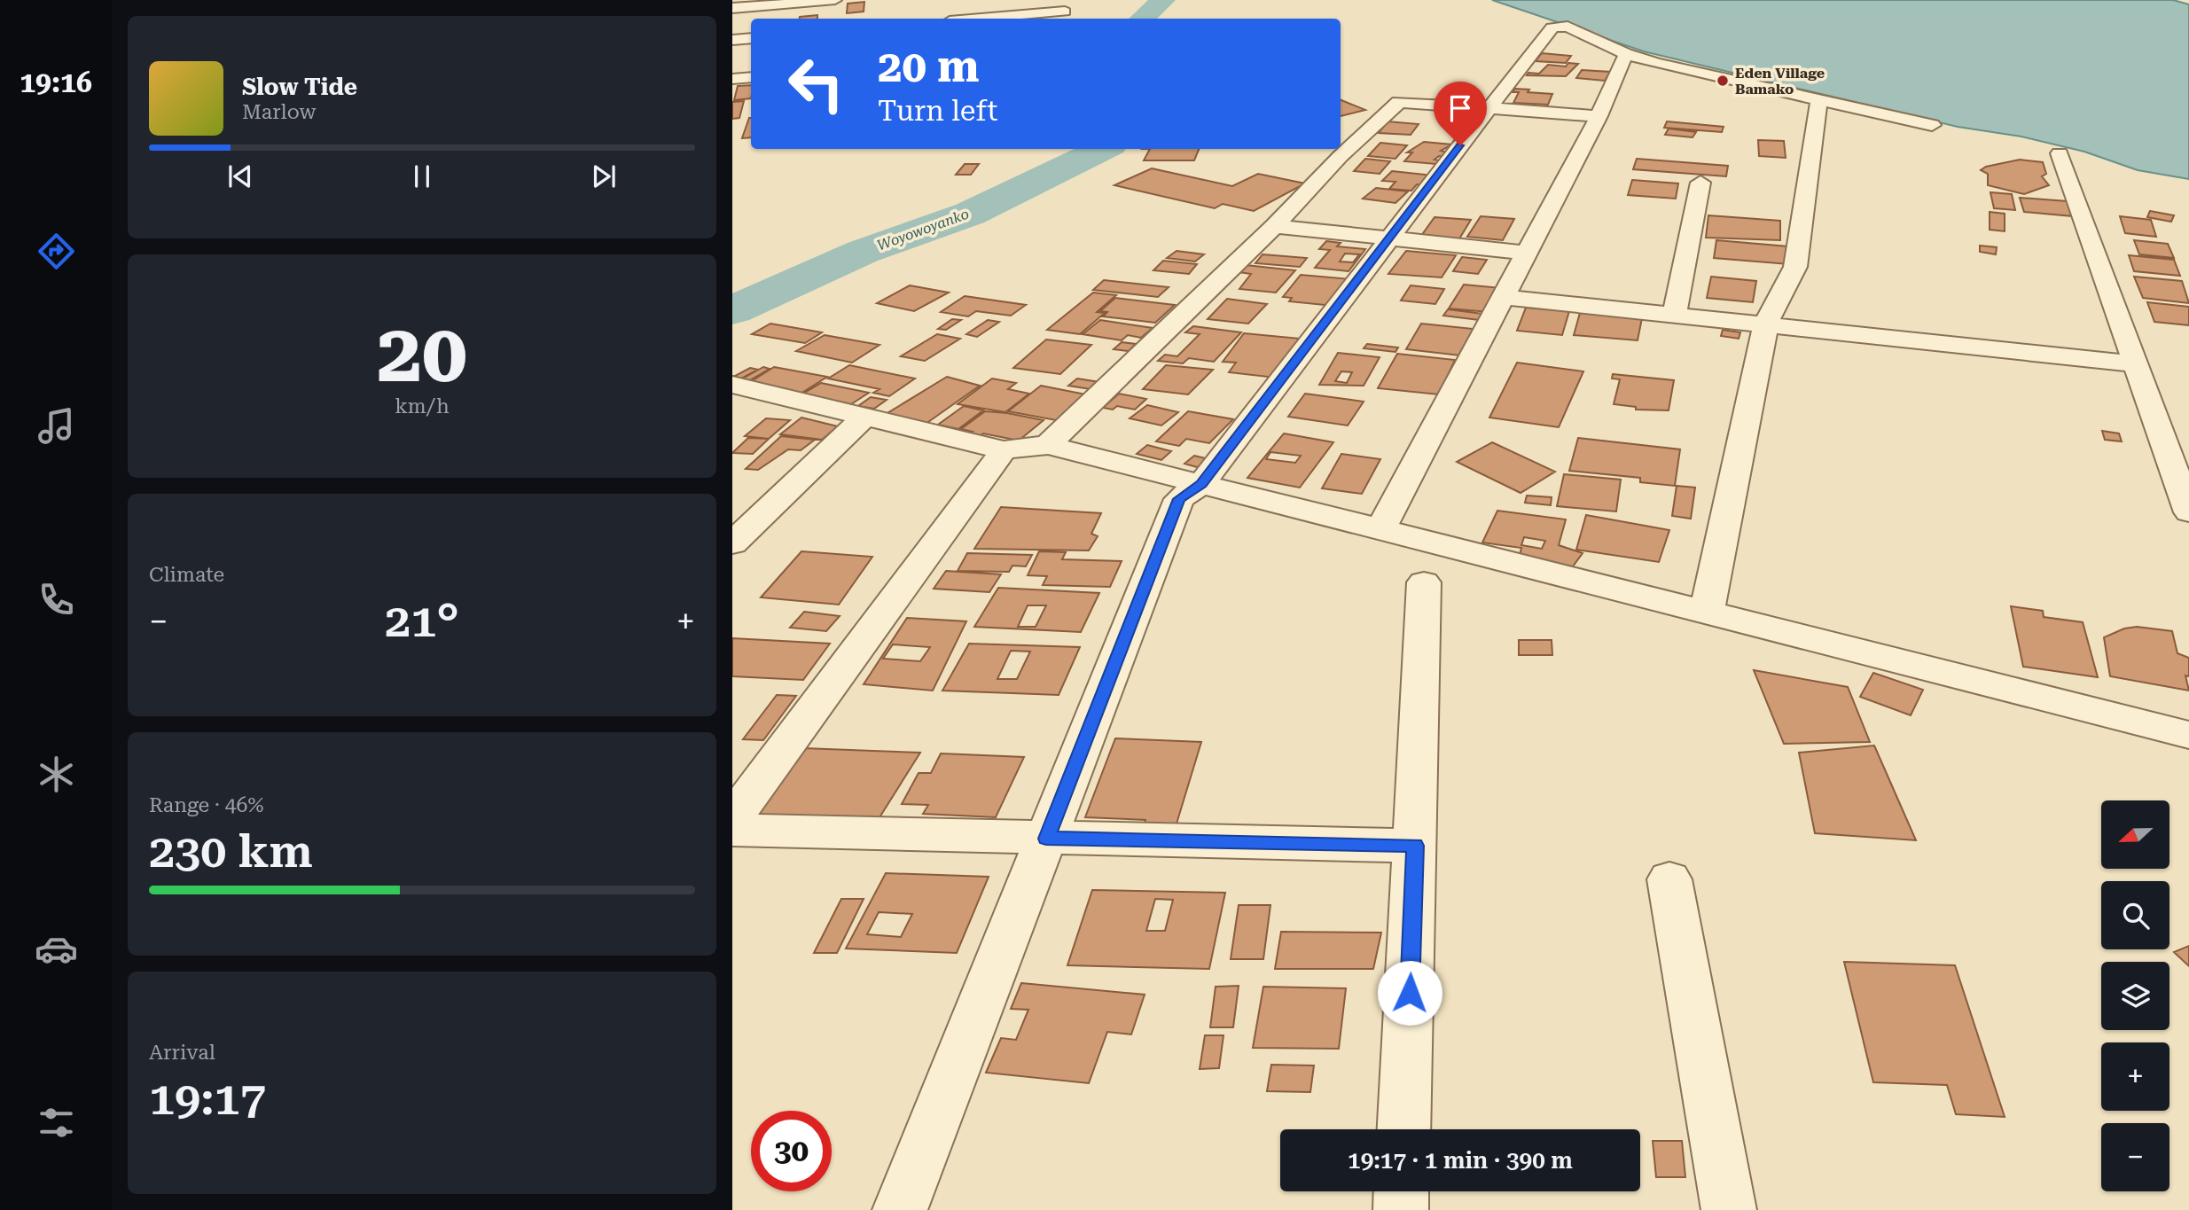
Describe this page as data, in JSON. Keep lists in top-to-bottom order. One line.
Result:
{"water":["Woyowoyanko"],"places":["Eden Village Bamako"],"north":"left","page":{"tabs":"19:16","turn":["20 m","Turn left"],"song":["Slow Tide","Marlow"],"tile":[["20","km/h"],"Climate",["Range · 46%","230 km"],["Arrival","19:17"]],"heat":["−","21°","+"],"map_buttons":["+","−"],"limit":"30","trip":"19:17 · 1 min · 390 m"}}
